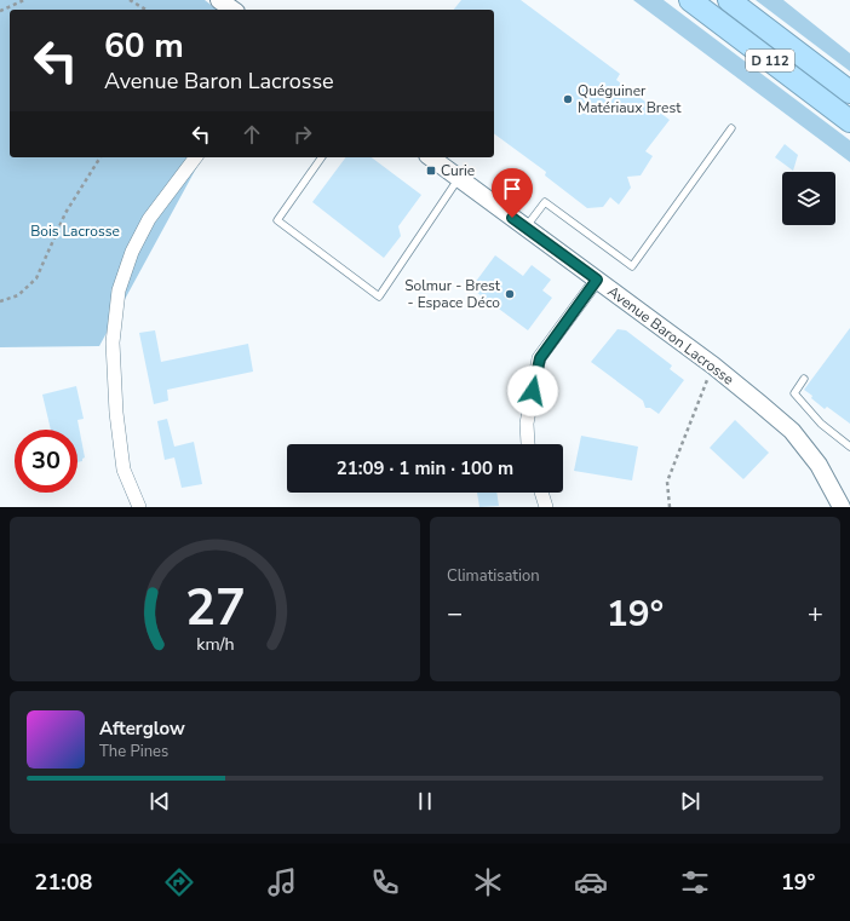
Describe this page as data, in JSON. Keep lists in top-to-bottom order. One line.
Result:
{"streets":{"highway":["D 112"],"street":["Avenue Baron Lacrosse"]},"parks":["Bois Lacrosse"],"places":{"other":["Quéguiner Matériaux Brest","Solmur - Brest - Espace Déco"],"transit":["Curie"]},"page":{"turn":["60 m","Avenue Baron Lacrosse"],"limit":"30","trip":"21:09 · 1 min · 100 m","tile":"Climatisation","heat":["−","19°","+"],"song":["Afterglow","The Pines"],"tabs":["21:08","19°"],"gauge":["27","km/h"]}}
